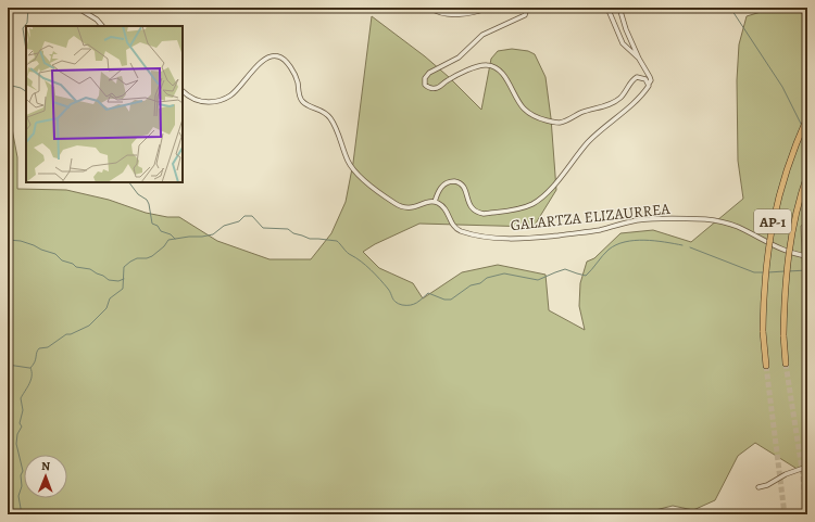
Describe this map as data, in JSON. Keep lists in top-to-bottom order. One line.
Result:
{"streets":{"highway":["AP-1"],"street":["GALARTZA ELIZAURREA"]},"north":"top"}
